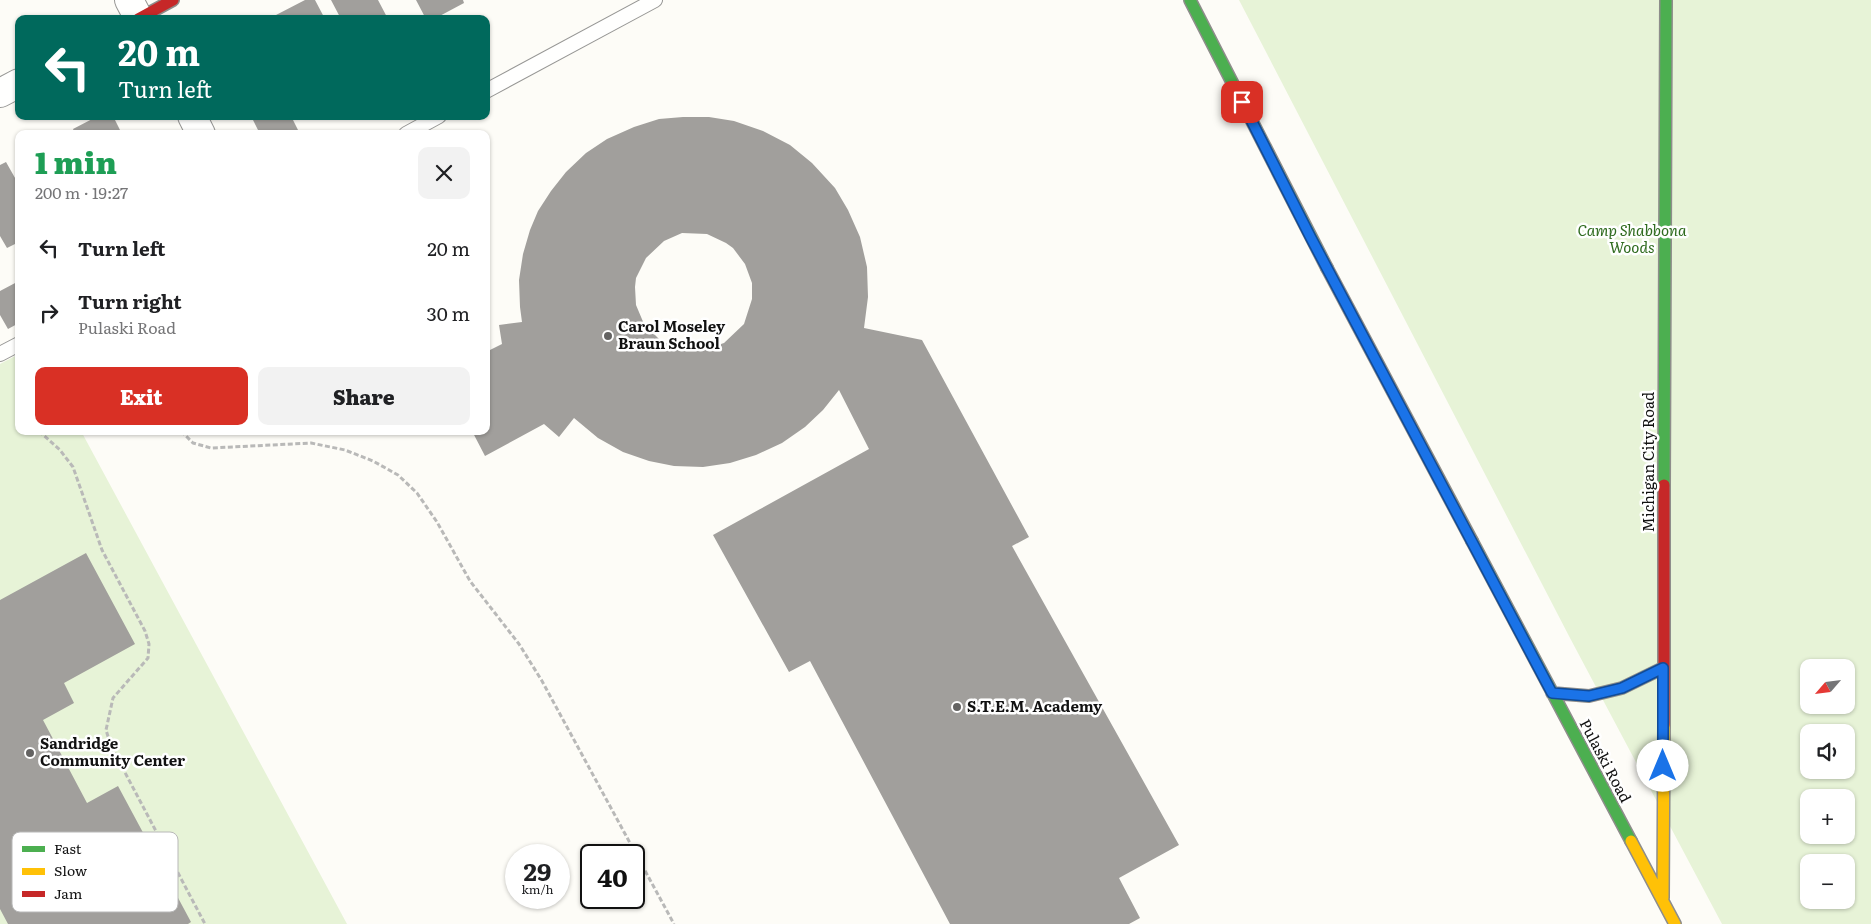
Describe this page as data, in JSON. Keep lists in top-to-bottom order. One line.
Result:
{"streets":{"street":["Michigan City Road","Pulaski Road"]},"crossings":[["Michigan City Road","Pulaski Road"]],"parks":["Camp Shabbona Woods"],"places":["Carol Moseley Braun School","S.T.E.M. Academy","Sandridge Community Center"],"legend":["Fast","Slow","Jam"],"north":"bottom left","page":{"turn":["20 m","Turn left"],"heading":["1 min","200 m · 19:27"],"list":[{"name":"Turn left","value":"20 m"},{"name":"Turn right","note":"Pulaski Road","value":"30 m"}],"buttons":["Exit","Share"],"map_buttons":["+","−"],"speed":"29 km/h","limit":"40"}}
